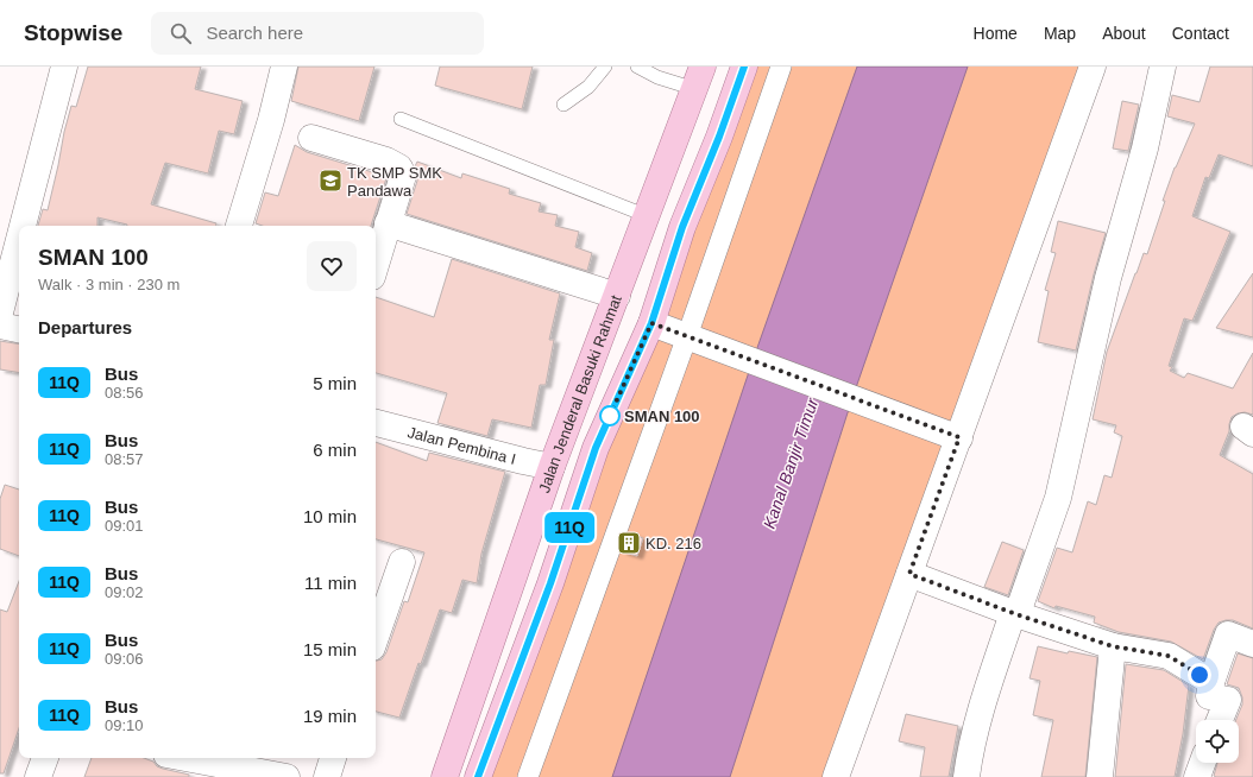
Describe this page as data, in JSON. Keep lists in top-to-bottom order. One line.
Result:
{"streets":{"main road":["Jalan Jenderal Basuki Rahmat"],"street":["Jalan Pembina I"]},"crossings":[["Jalan Jenderal Basuki Rahmat","Jalan Pembina I"]],"water":["Kanal Banjir Timur"],"places":{"school or university":["TK SMP SMK Pandawa"],"other":["SMAN 100"],"building":["KD. 216"]},"lines":["bus line 11Q"],"page":{"header":"Stopwise","search":"Search here","nav":["Home","Map","About","Contact"],"on_map":"11Q","heading":[["SMAN 100","Walk · 3 min · 230 m"],"Departures"],"list":[{"mark":"11Q","name":"Bus","note":"08:56","value":"5 min"},{"mark":"11Q","name":"Bus","note":"08:57","value":"6 min"},{"mark":"11Q","name":"Bus","note":"09:01","value":"10 min"},{"mark":"11Q","name":"Bus","note":"09:02","value":"11 min"},{"mark":"11Q","name":"Bus","note":"09:06","value":"15 min"},{"mark":"11Q","name":"Bus","note":"09:10","value":"19 min"}]}}
